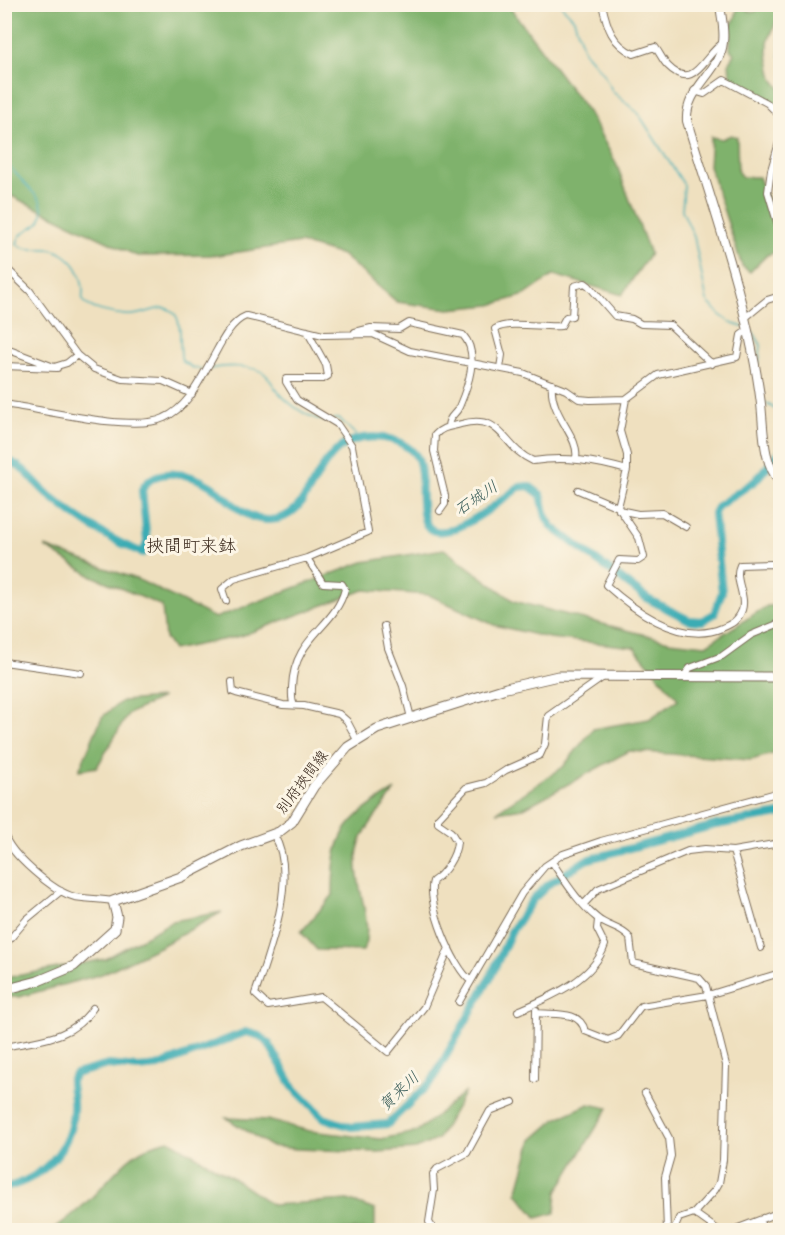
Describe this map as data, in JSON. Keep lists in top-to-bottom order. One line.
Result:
{"streets":{"main road":["別府挾間線"]},"districts":["挾間町来鉢"],"water":["石城川","賀来川"]}
